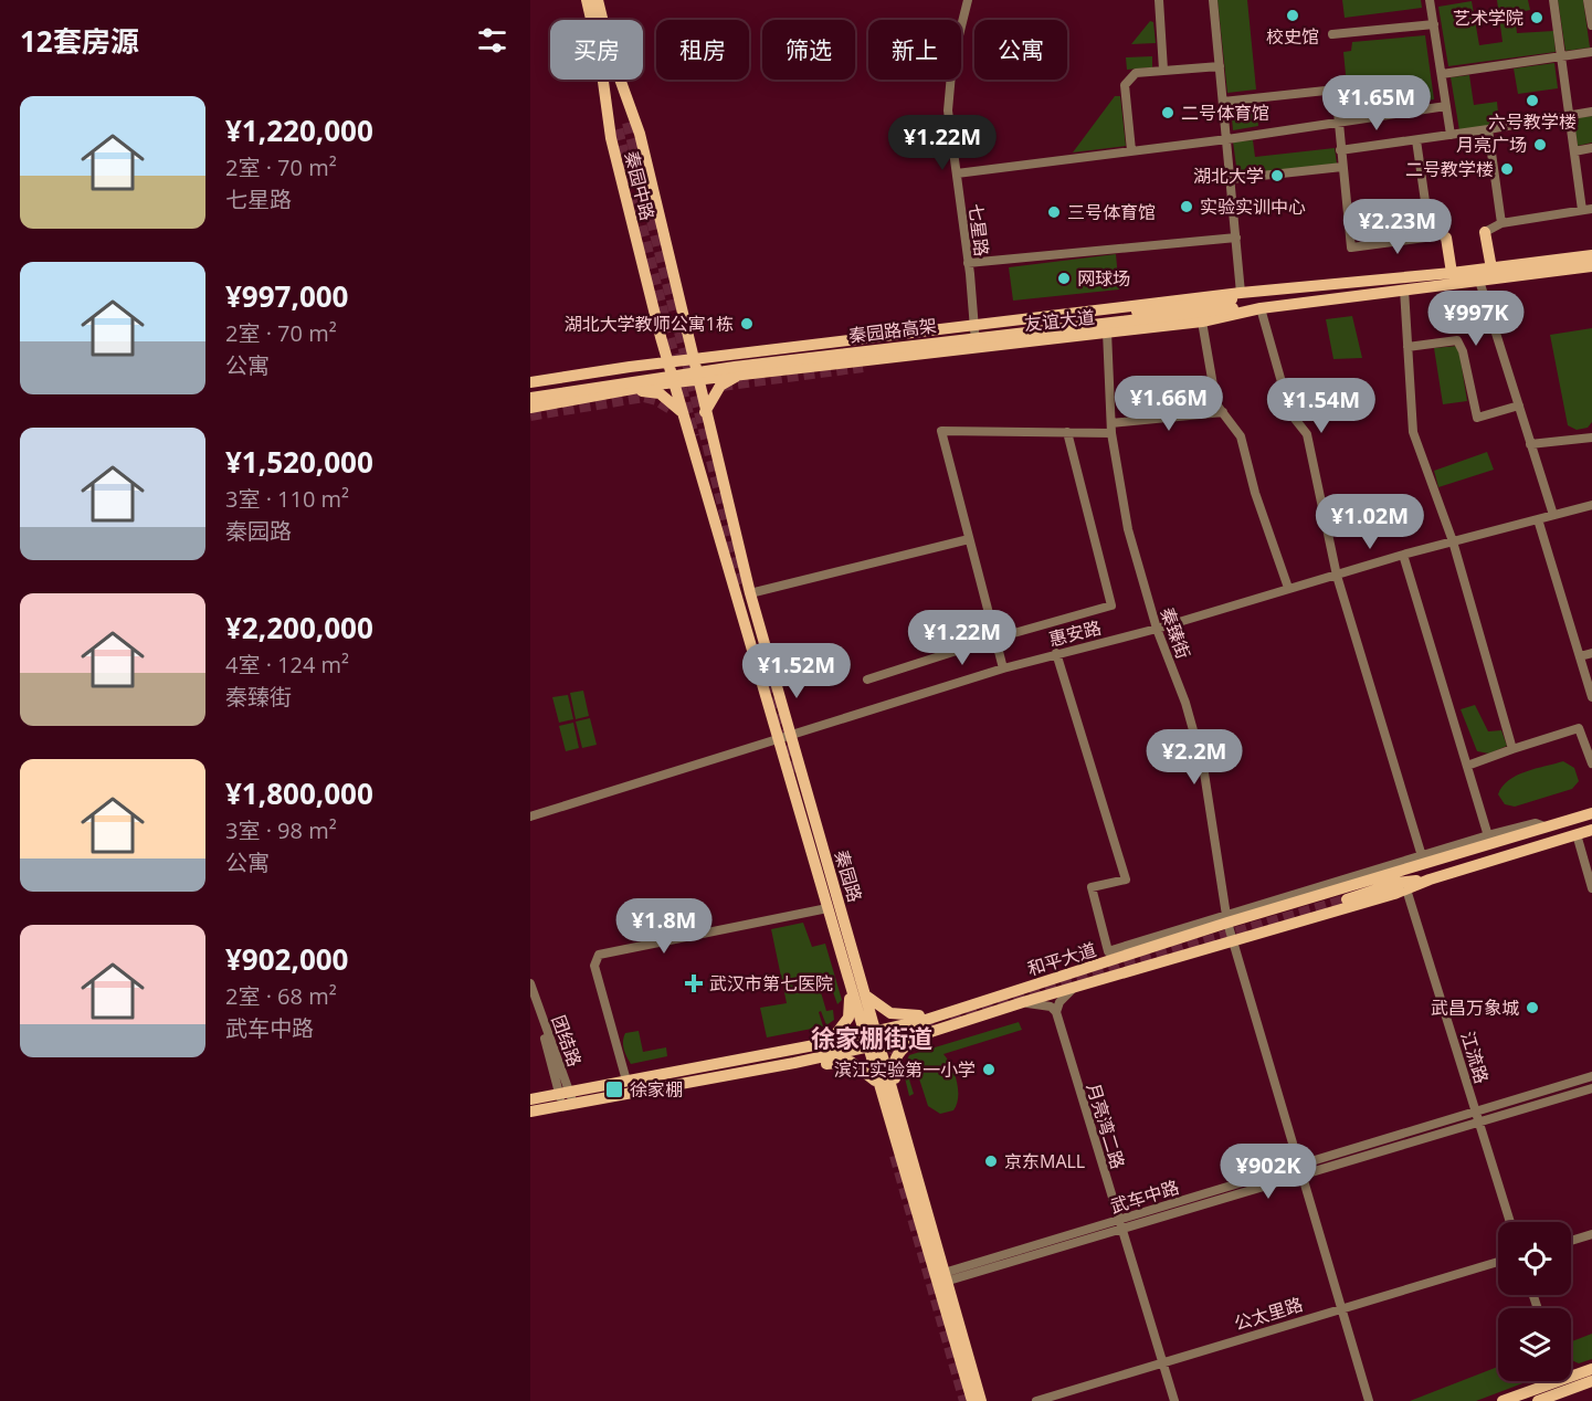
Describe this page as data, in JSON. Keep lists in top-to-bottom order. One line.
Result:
{"streets":{"main road":["秦园中路","友谊大道","秦园路高架","秦园路","和平大道"],"street":["七星路","惠安路","秦臻街","团结路","江流路","月亮湾二路","武车中路","公太里路"]},"crossings":[["秦园中路","友谊大道"],["秦园中路","秦园路"],["七星路","友谊大道"],["友谊大道","秦园路高架"],["友谊大道","秦臻街"],["友谊大道","秦园路"],["惠安路","秦臻街"],["惠安路","秦园路"],["秦臻街","和平大道"],["秦臻街","武车中路"],["秦臻街","公太里路"],["秦园路","和平大道"],["秦园路","武车中路"],["和平大道","团结路"],["和平大道","江流路"],["江流路","武车中路"],["月亮湾二路","武车中路"],["月亮湾二路","公太里路"]],"districts":["徐家棚街道"],"places":{"other":["校史馆","艺术学院","六号教学楼","二号体育馆","月亮广场","二号教学楼","湖北大学","实验实训中心","三号体育馆","网球场","湖北大学教师公寓1栋","武昌万象城","滨江实验第一小学","京东MALL"],"health":["武汉市第七医院"],"transit":["徐家棚"]},"page":{"heading":"12套房源","chip":["买房","租房","筛选","新上","公寓"],"price":["¥1.65M","¥1.22M","¥2.23M","¥997K","¥1.66M","¥1.54M","¥1.02M","¥1.22M","¥1.52M","¥2.2M","¥1.8M","¥902K"],"list":[{"name":"¥1,220,000","note":"2室 · 70 m² · 七星路"},{"name":"¥997,000","note":"2室 · 70 m² · 公寓"},{"name":"¥1,520,000","note":"3室 · 110 m² · 秦园路"},{"name":"¥2,200,000","note":"4室 · 124 m² · 秦臻街"},{"name":"¥1,800,000","note":"3室 · 98 m² · 公寓"},{"name":"¥902,000","note":"2室 · 68 m² · 武车中路"}]}}
